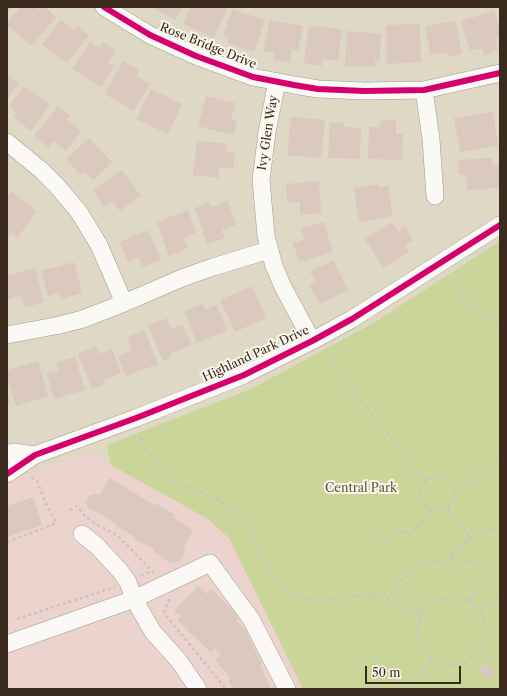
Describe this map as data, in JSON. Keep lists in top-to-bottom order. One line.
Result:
{"streets":{"street":["Rose Bridge Drive","Ivy Glen Way","Highland Park Drive"]},"crossings":[["Rose Bridge Drive","Ivy Glen Way"],["Ivy Glen Way","Highland Park Drive"]],"parks":["Central Park"],"scale_bar":"50 m"}
